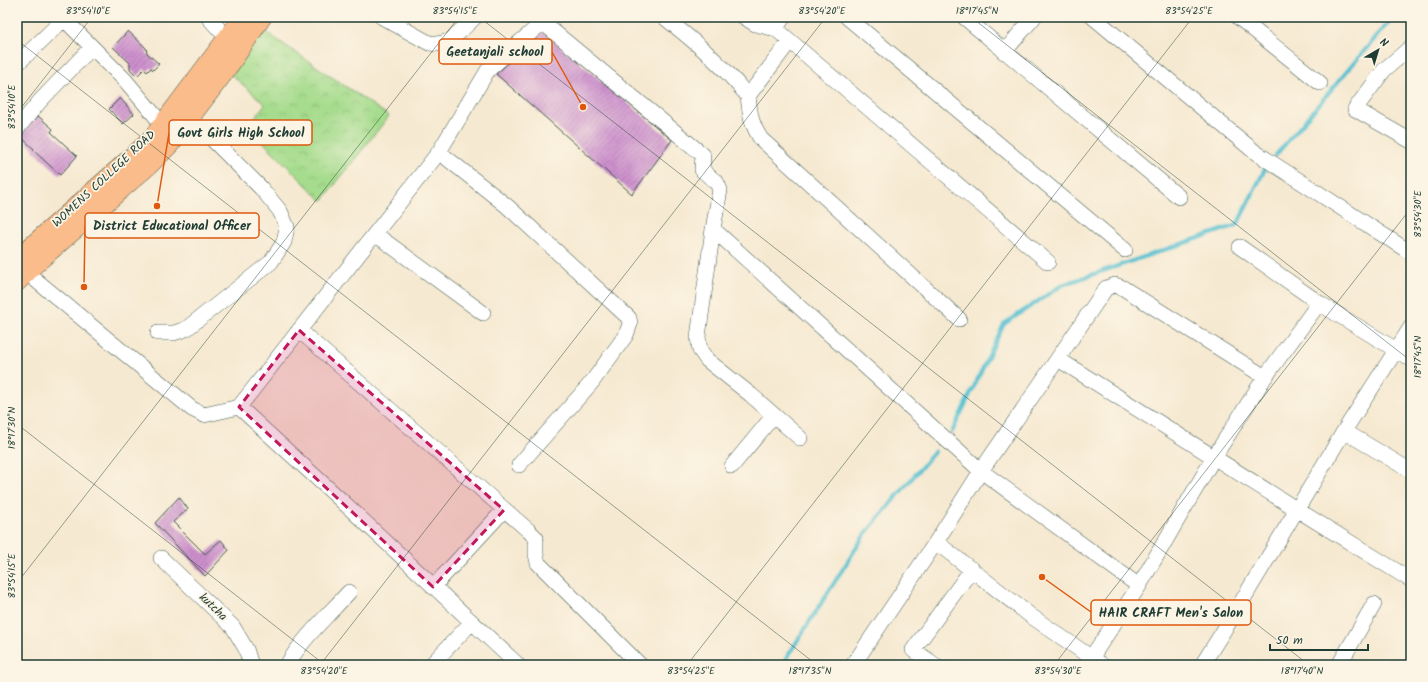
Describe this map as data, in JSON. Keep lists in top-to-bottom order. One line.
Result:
{"streets":{"main road":["WOMENS COLLEGE ROAD"],"street":["kutcha"]},"places":["Geetanjali school","Govt Girls High School","District Educational Officer","HAIR CRAFT Men's Salon"],"scale_bar":"50 m","north":"top right","coordinates":["83°54'10\"E","83°54'15\"E","83°54'20\"E","18°17'45\"N","83°54'25\"E","83°54'30\"E","18°17'30\"N","18°17'35\"N","18°17'40\"N"]}
